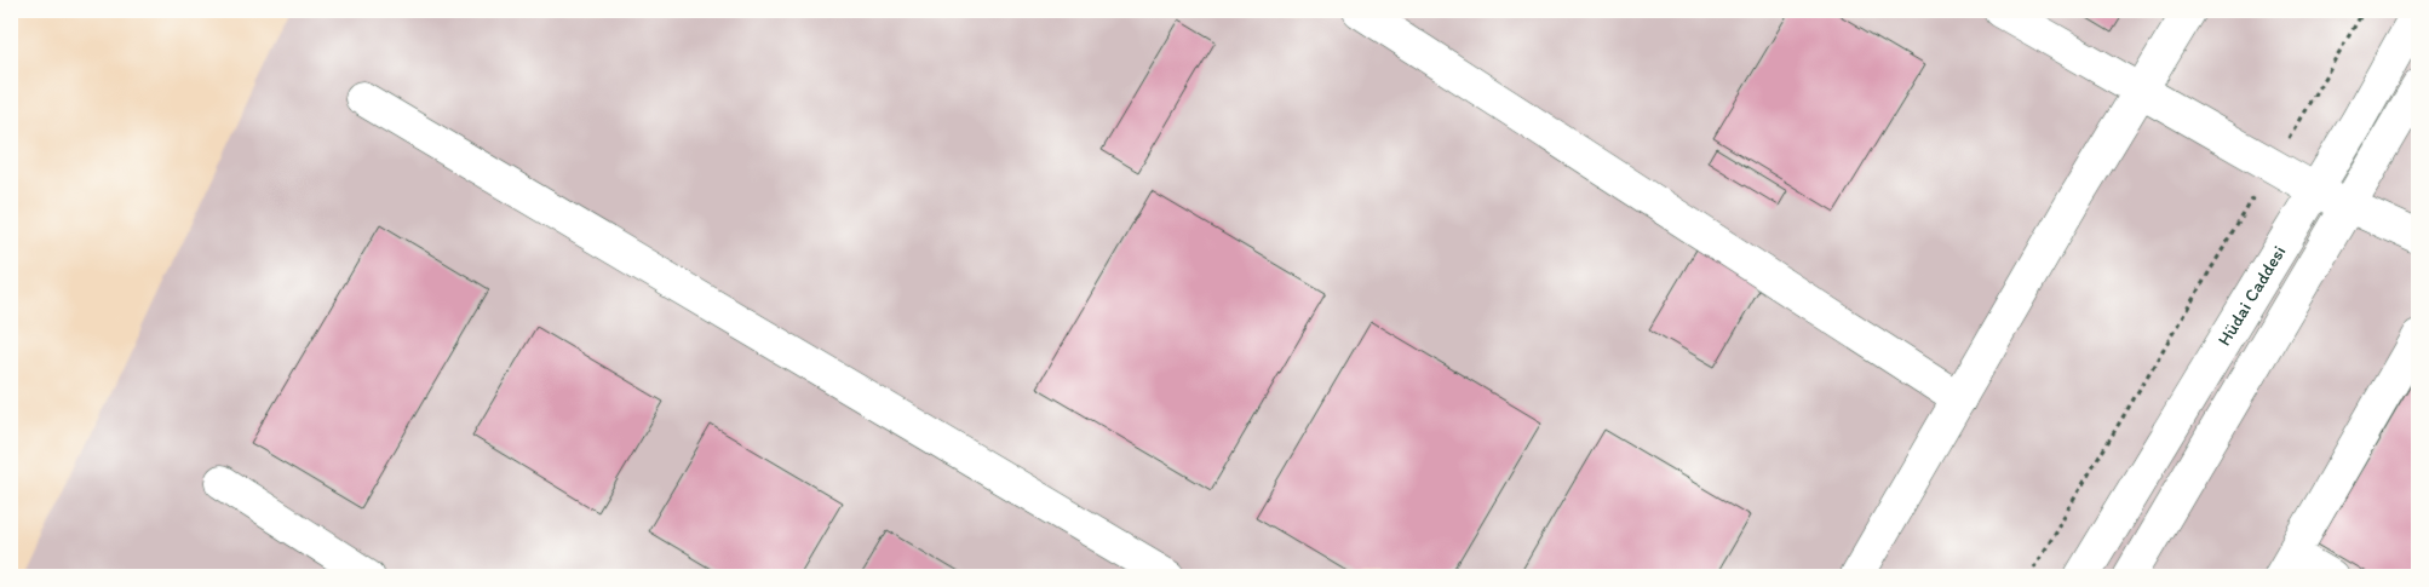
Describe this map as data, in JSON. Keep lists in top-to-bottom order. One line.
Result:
{"streets":{"street":["Hüdai Caddesi"]}}
